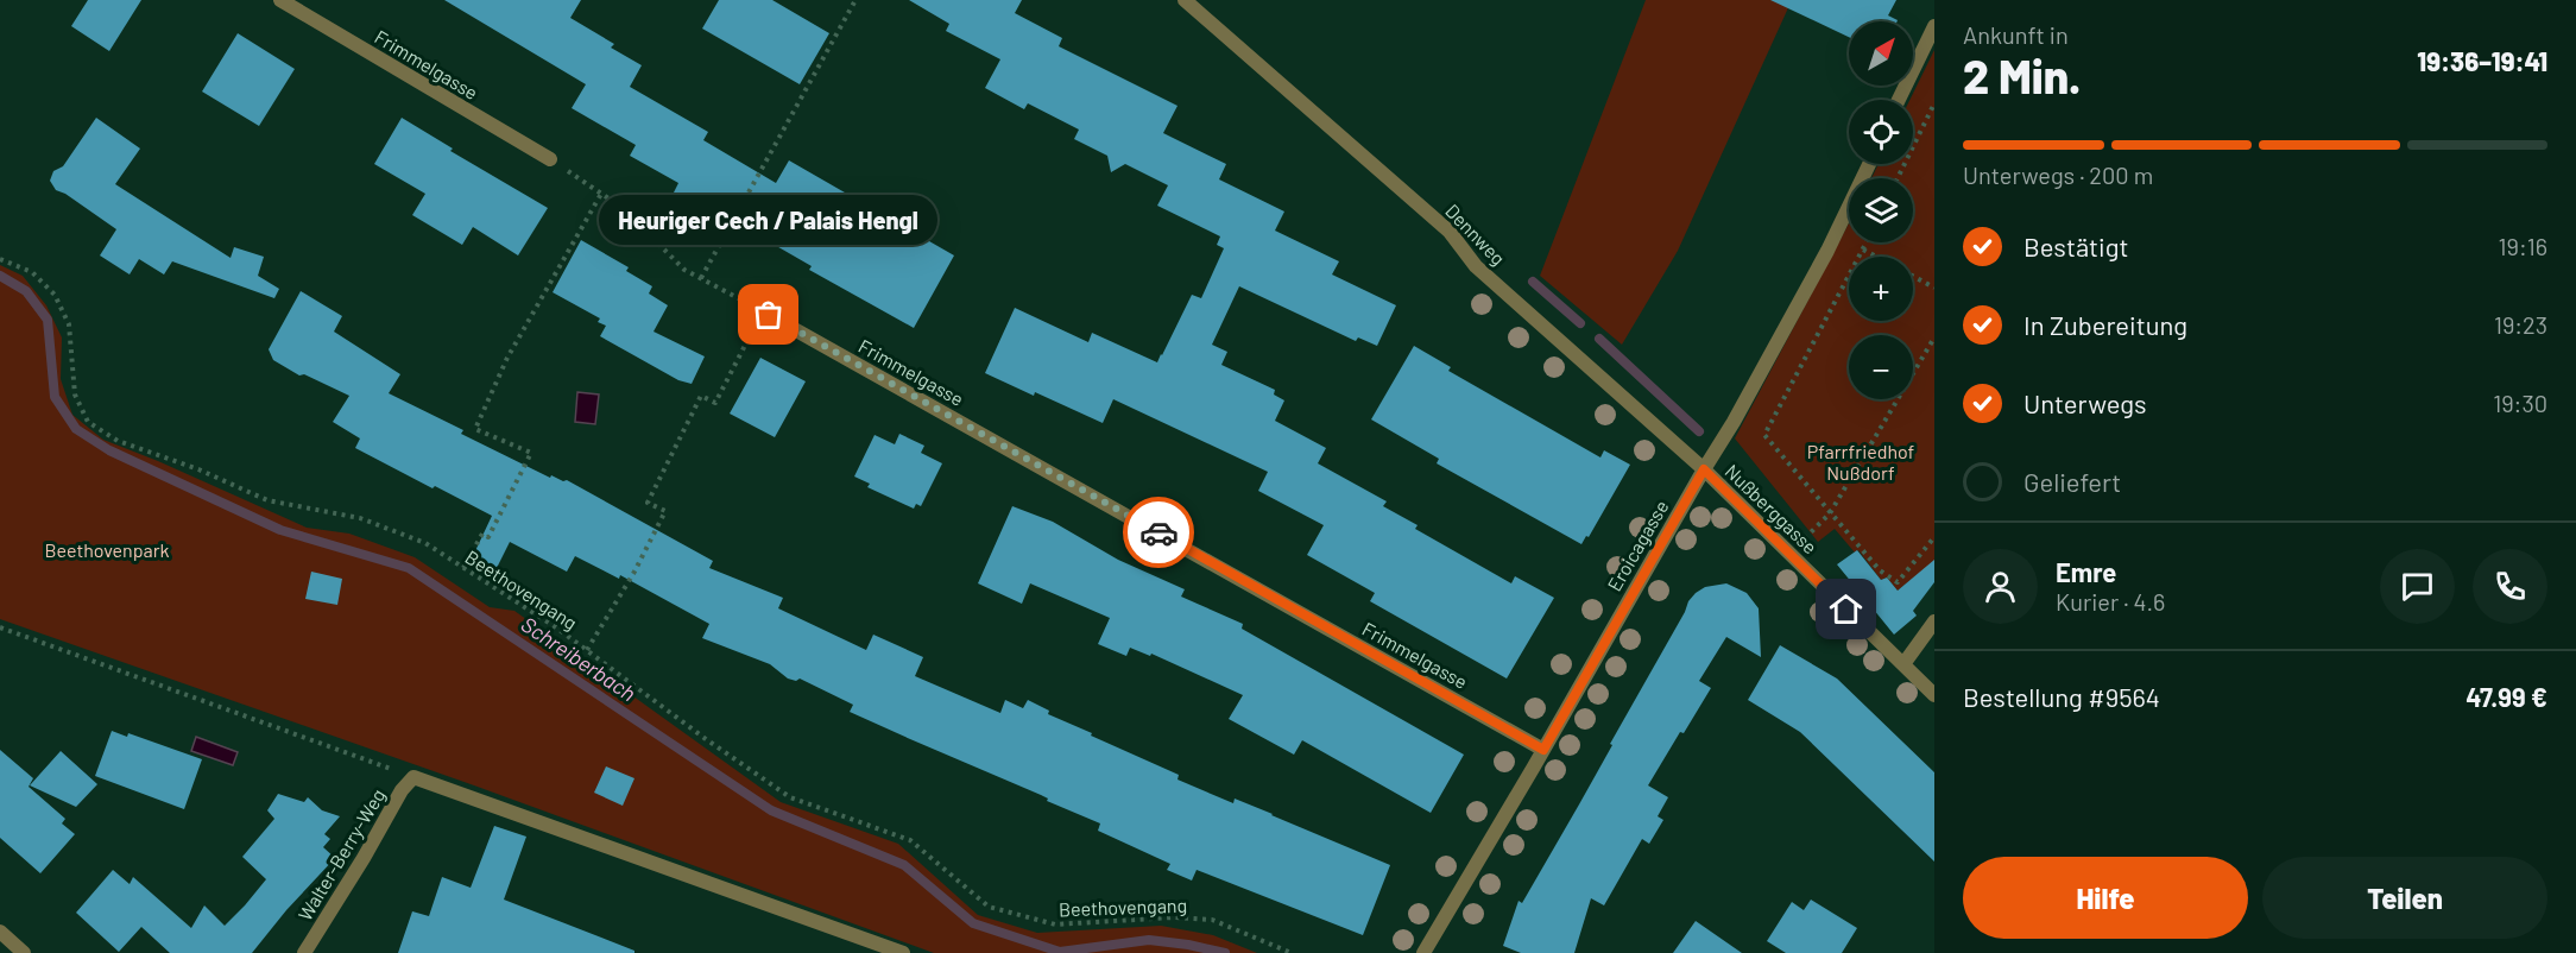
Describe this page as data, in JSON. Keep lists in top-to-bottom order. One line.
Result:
{"streets":{"street":["Frimmelgasse","Dennweg","Nußberggasse","Eroicagasse","Walter-Berry-Weg"],"path":["Beethovengang"]},"crossings":[["Frimmelgasse","Eroicagasse"],["Dennweg","Nußberggasse"],["Dennweg","Eroicagasse"],["Nußberggasse","Eroicagasse"]],"water":["Schreiberbach"],"parks":["Pfarrfriedhof Nußdorf","Beethovenpark"],"places":["Heuriger Cech / Palais Hengl"],"north":"top right","page":{"heading":["2 Min.","Ankunft in","19:36–19:41"],"panel":["Emre","Kurier · 4.6","Bestellung #9564","47.99 €"],"map_buttons":["+","−"],"bar":"Unterwegs · 200 m","bubble":"Heuriger Cech / Palais Hengl","list":[["Bestätigt","19:16"],["In Zubereitung","19:23"],["Unterwegs","19:30"],"Geliefert"],"buttons":["Hilfe","Teilen"]}}
